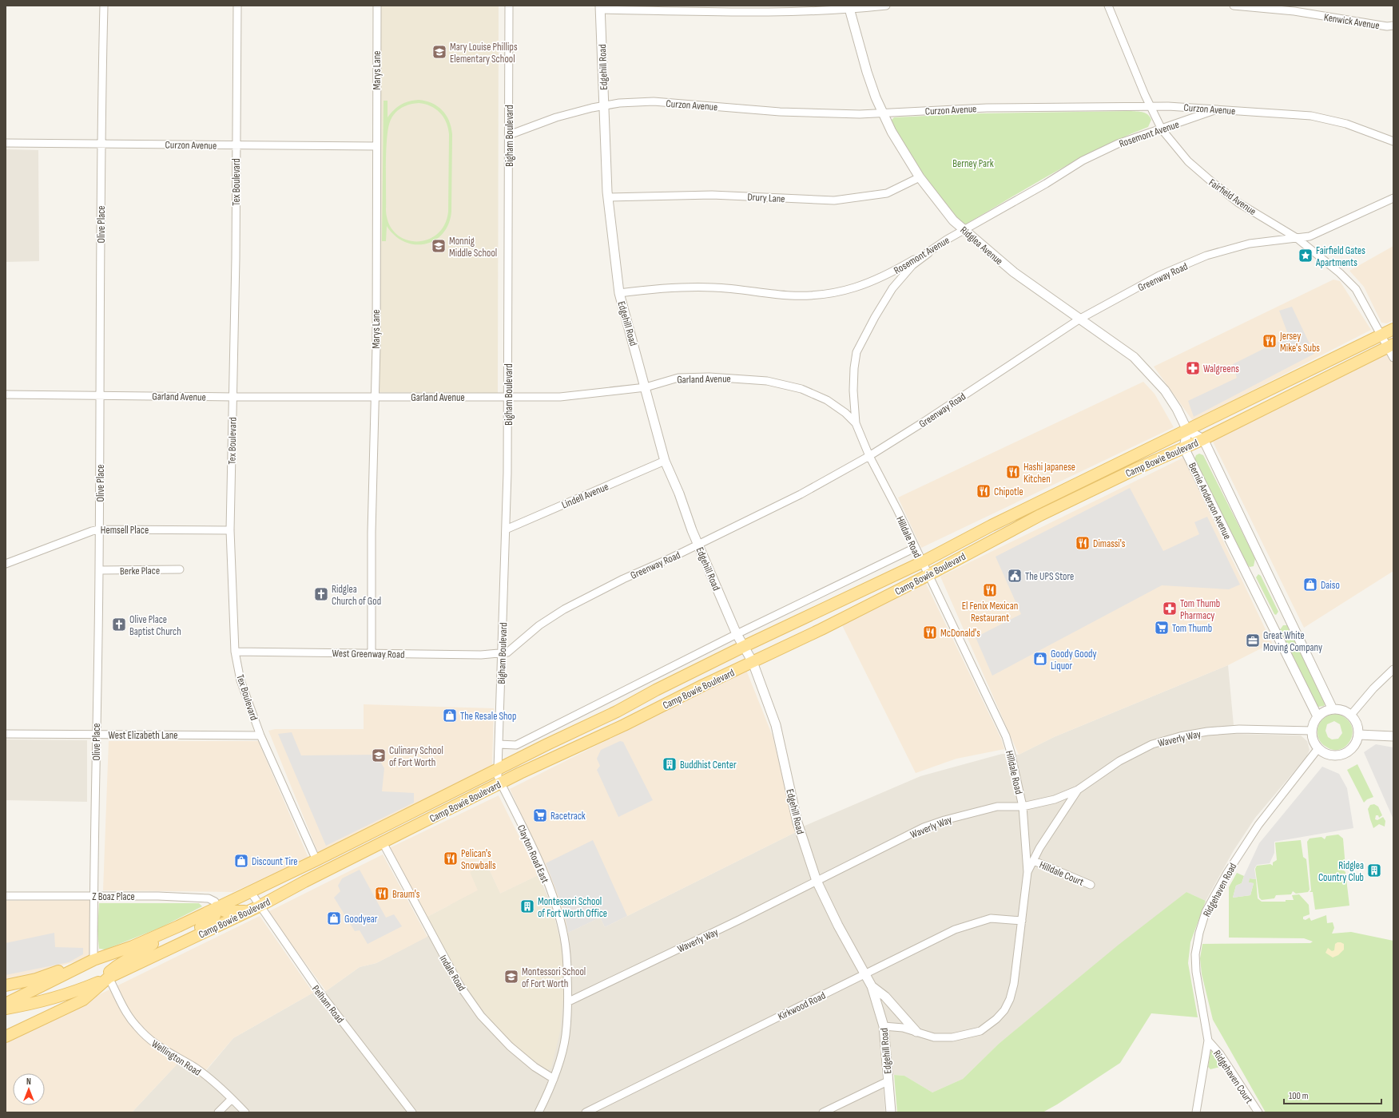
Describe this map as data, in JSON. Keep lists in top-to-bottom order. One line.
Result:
{"streets":{"main road":["Camp Bowie Boulevard"],"street":["Kenwick Avenue","Edgehill Road","Marys Lane","Curzon Avenue","Rosemont Avenue","Bigham Boulevard","Tex Boulevard","Fairfield Avenue","Drury Lane","Olive Place","Ridglea Avenue","Greenway Road","Garland Avenue","Lindell Avenue","Bernie Anderson Avenue","Hemsell Place","Hilldale Road","Berke Place","West Greenway Road","West Elizabeth Lane","Waverly Way","Clayton Road East","Hilldale Court","Ridgehaven Road","Z Boaz Place","Indale Road","Pelham Road","Kirkwood Road","Wellington Road","Ridgehaven Court"]},"crossings":[["Edgehill Road","Curzon Avenue"],["Edgehill Road","Rosemont Avenue"],["Edgehill Road","Drury Lane"],["Edgehill Road","Greenway Road"],["Edgehill Road","Garland Avenue"],["Edgehill Road","Camp Bowie Boulevard"],["Edgehill Road","Lindell Avenue"],["Edgehill Road","Hilldale Road"],["Edgehill Road","Waverly Way"],["Edgehill Road","Kirkwood Road"],["Marys Lane","Curzon Avenue"],["Marys Lane","Garland Avenue"],["Marys Lane","West Greenway Road"],["Curzon Avenue","Rosemont Avenue"],["Curzon Avenue","Bigham Boulevard"],["Curzon Avenue","Tex Boulevard"],["Curzon Avenue","Fairfield Avenue"],["Curzon Avenue","Olive Place"],["Curzon Avenue","Ridglea Avenue"],["Rosemont Avenue","Fairfield Avenue"],["Rosemont Avenue","Ridglea Avenue"],["Rosemont Avenue","Hilldale Road"],["Bigham Boulevard","Greenway Road"],["Bigham Boulevard","Garland Avenue"],["Bigham Boulevard","Camp Bowie Boulevard"],["Bigham Boulevard","Lindell Avenue"],["Bigham Boulevard","West Greenway Road"],["Bigham Boulevard","Clayton Road East"],["Tex Boulevard","Garland Avenue"],["Tex Boulevard","Camp Bowie Boulevard"],["Tex Boulevard","Hemsell Place"],["Tex Boulevard","West Greenway Road"],["Tex Boulevard","West Elizabeth Lane"],["Fairfield Avenue","Greenway Road"],["Fairfield Avenue","Camp Bowie Boulevard"],["Drury Lane","Ridglea Avenue"],["Olive Place","Garland Avenue"],["Olive Place","Camp Bowie Boulevard"],["Olive Place","Hemsell Place"],["Olive Place","Berke Place"],["Olive Place","West Elizabeth Lane"],["Olive Place","Z Boaz Place"],["Ridglea Avenue","Greenway Road"],["Ridglea Avenue","Camp Bowie Boulevard"],["Greenway Road","Hilldale Road"],["Greenway Road","West Greenway Road"],["Garland Avenue","Hilldale Road"],["Camp Bowie Boulevard","Bernie Anderson Avenue"],["Camp Bowie Boulevard","Hilldale Road"],["Camp Bowie Boulevard","Clayton Road East"],["Camp Bowie Boulevard","Z Boaz Place"],["Camp Bowie Boulevard","Indale Road"],["Camp Bowie Boulevard","Pelham Road"],["Camp Bowie Boulevard","Wellington Road"],["Bernie Anderson Avenue","Waverly Way"],["Bernie Anderson Avenue","Ridgehaven Road"],["Hilldale Road","Waverly Way"],["Hilldale Road","Hilldale Court"],["Hilldale Road","Kirkwood Road"],["Waverly Way","Clayton Road East"],["Waverly Way","Ridgehaven Road"],["Clayton Road East","Indale Road"],["Ridgehaven Road","Ridgehaven Court"]],"parks":["Berney Park"],"places":{"school or university":["Mary Louise Phillips Elementary School","Monnig Middle School","Culinary School of Fort Worth","Montessori School of Fort Worth"],"place":["Fairfield Gates Apartments"],"restaurant":["Jersey Mike's Subs","Hashi Japanese Kitchen","Chipotle","Dimassi's","El Fenix Mexican Restaurant","McDonald's","Pelican's Snowballs","Braum's"],"pharmacy":["Walgreens","Tom Thumb Pharmacy"],"public building":["The UPS Store"],"shop":["Daiso","Goody Goody Liquor","The Resale Shop","Discount Tire","Goodyear"],"church":["Ridglea Church of God","Olive Place Baptist Church"],"supermarket":["Tom Thumb","Racetrack"],"office":["Great White Moving Company"],"building":["Buddhist Center","Ridglea Country Club","Montessori School of Fort Worth Office"]},"scale_bar":"100 m","north":"top"}
